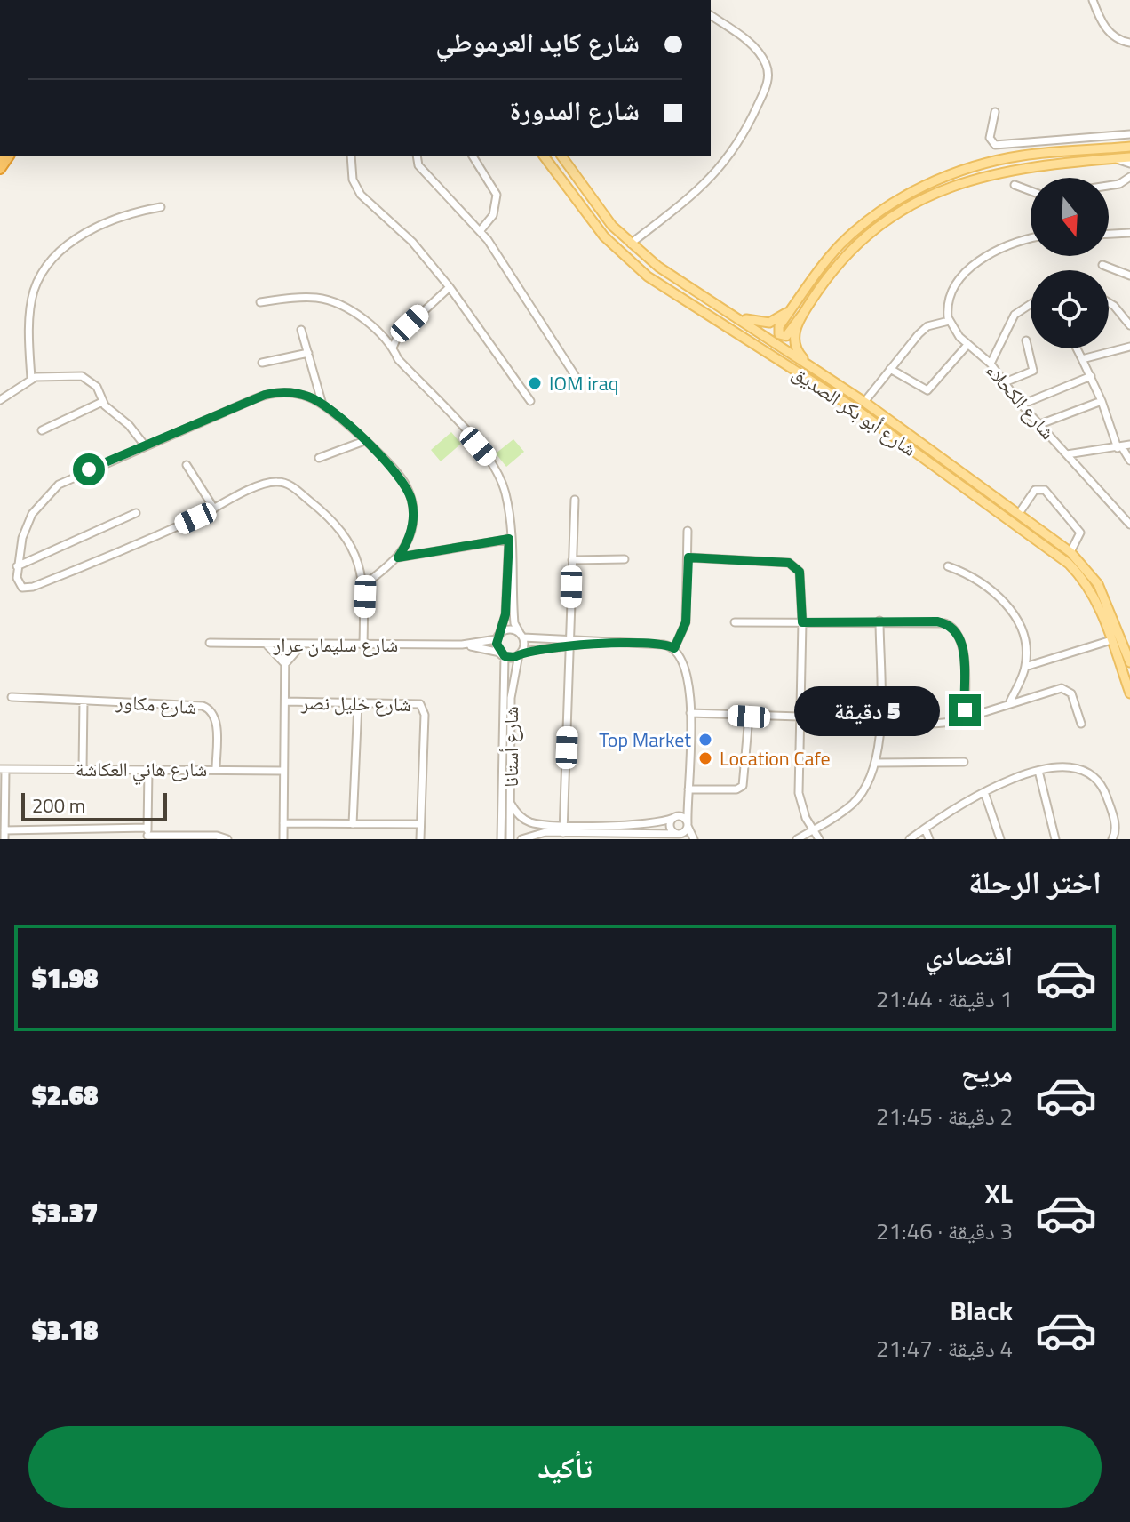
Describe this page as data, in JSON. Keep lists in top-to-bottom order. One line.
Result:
{"streets":{"main road":["شارع أبو بكر الصديق"],"street":["شارع الكحلاء","شارع سليمان عرار","شارع خليل نصر","شارع مكاور","شارع أستانا","شارع هاني العكاشة"]},"crossings":[["شارع سليمان عرار","شارع أستانا"],["شارع مكاور","شارع هاني العكاشة"]],"places":["IOM iraq","Top Market","Location Cafe"],"scale_bar":"200 m","north":"bottom","page":{"banner":["شارع كايد العرموطي","شارع المدورة"],"bubble":"5 دقيقة","scale":"200 m","heading":"اختر الرحلة","list":[{"name":"اقتصادي","note":"1 دقيقة · 21:44","value":"$1.98"},{"name":"مريح","note":"2 دقيقة · 21:45","value":"$2.68"},{"name":"XL","note":"3 دقيقة · 21:46","value":"$3.37"},{"name":"Black","note":"4 دقيقة · 21:47","value":"$3.18"}],"buttons":"تأكيد"}}
